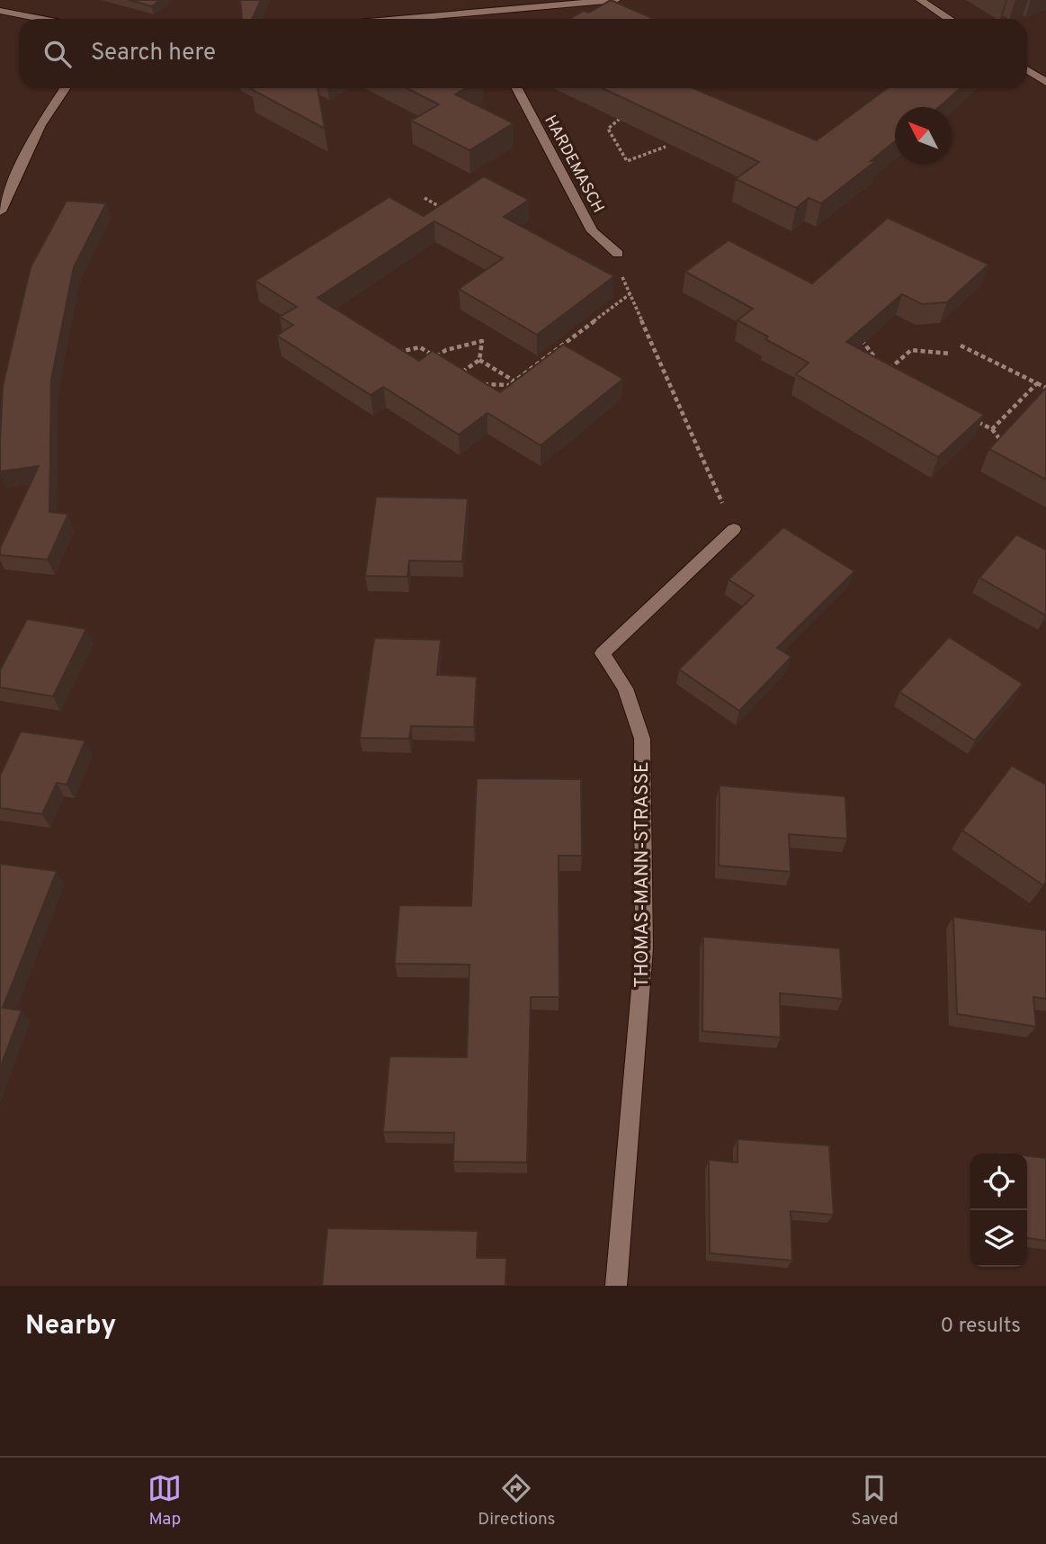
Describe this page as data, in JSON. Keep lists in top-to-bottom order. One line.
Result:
{"streets":{"street":["HARDEMASCH","THOMAS-MANN-STRASSE"]},"north":"top left","page":{"search":"Search here","heading":["Nearby","0 results"],"nav":["Map","Directions","Saved"]}}
